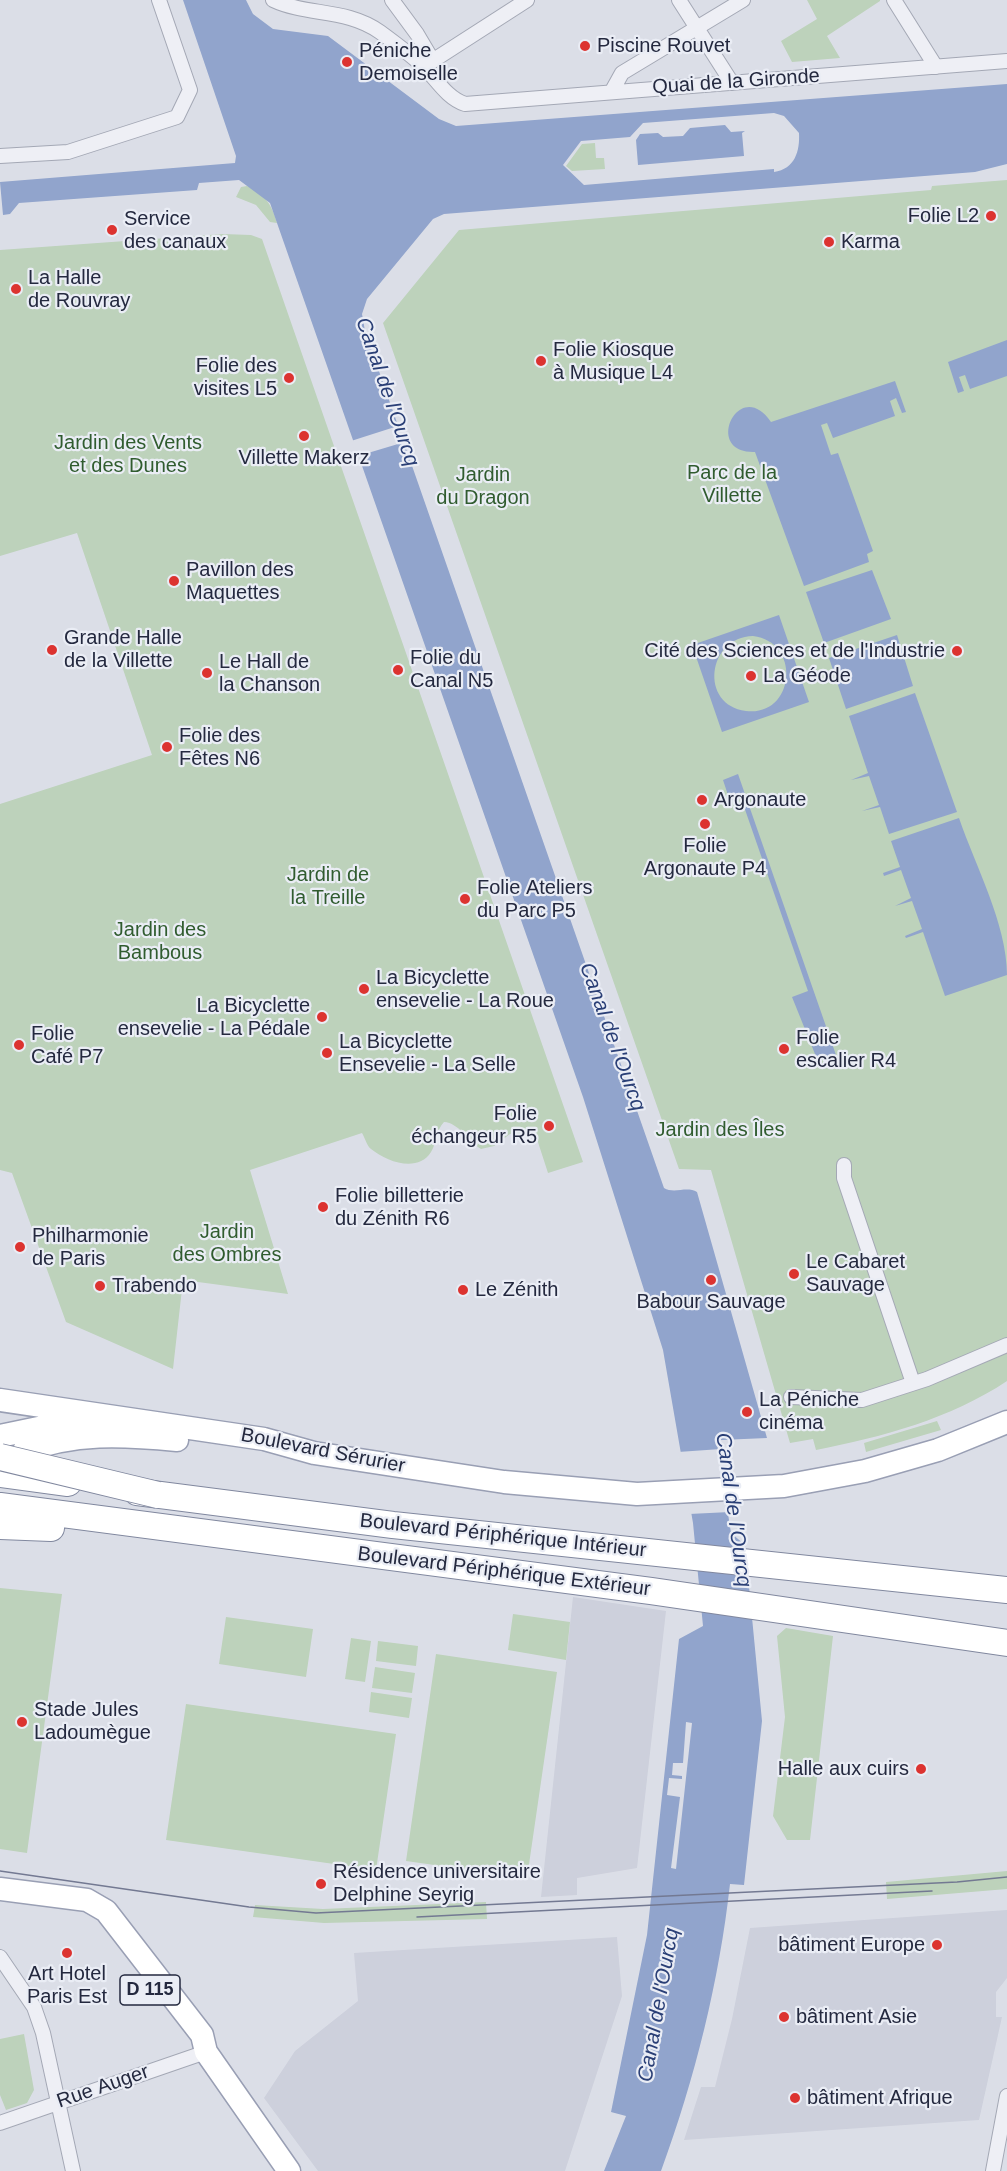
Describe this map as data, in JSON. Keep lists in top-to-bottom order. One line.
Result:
{"streets":{"highway":["Boulevard Périphérique Intérieur","Boulevard Périphérique Extérieur"],"main road":["Boulevard Sérurier","D 115"],"street":["Quai de la Gironde","Rue Auger"]},"crossings":[["D 115","Rue Auger"]],"water":["Canal de l'Ourcq"],"parks":["Jardin des Vents et des Dunes","Parc de la Villette","Jardin du Dragon","Jardin de la Treille","Jardin des Bambous","Jardin des Îles","Jardin des Ombres"],"places":["Piscine Rouvet","Péniche Demoiselle","Folie L2","Service des canaux","Karma","La Halle de Rouvray","Folie Kiosque à Musique L4","Folie des visites L5","Villette Makerz","Pavillon des Maquettes","Grande Halle de la Villette","Cité des Sciences et de l'Industrie","Folie du Canal N5","Le Hall de la Chanson","La Géode","Folie des Fêtes N6","Argonaute","Folie Argonaute P4","Folie Ateliers du Parc P5","La Bicyclette ensevelie - La Roue","La Bicyclette ensevelie - La Pédale","Folie Café P7","Folie escalier R4","La Bicyclette Ensevelie - La Selle","Folie échangeur R5","Folie billetterie du Zénith R6","Philharmonie de Paris","Le Cabaret Sauvage","Babour Sauvage","Trabendo","Le Zénith","La Péniche cinéma","Stade Jules Ladoumègue","Halle aux cuirs","Résidence universitaire Delphine Seyrig","bâtiment Europe","Art Hotel Paris Est","bâtiment Asie","bâtiment Afrique"]}
